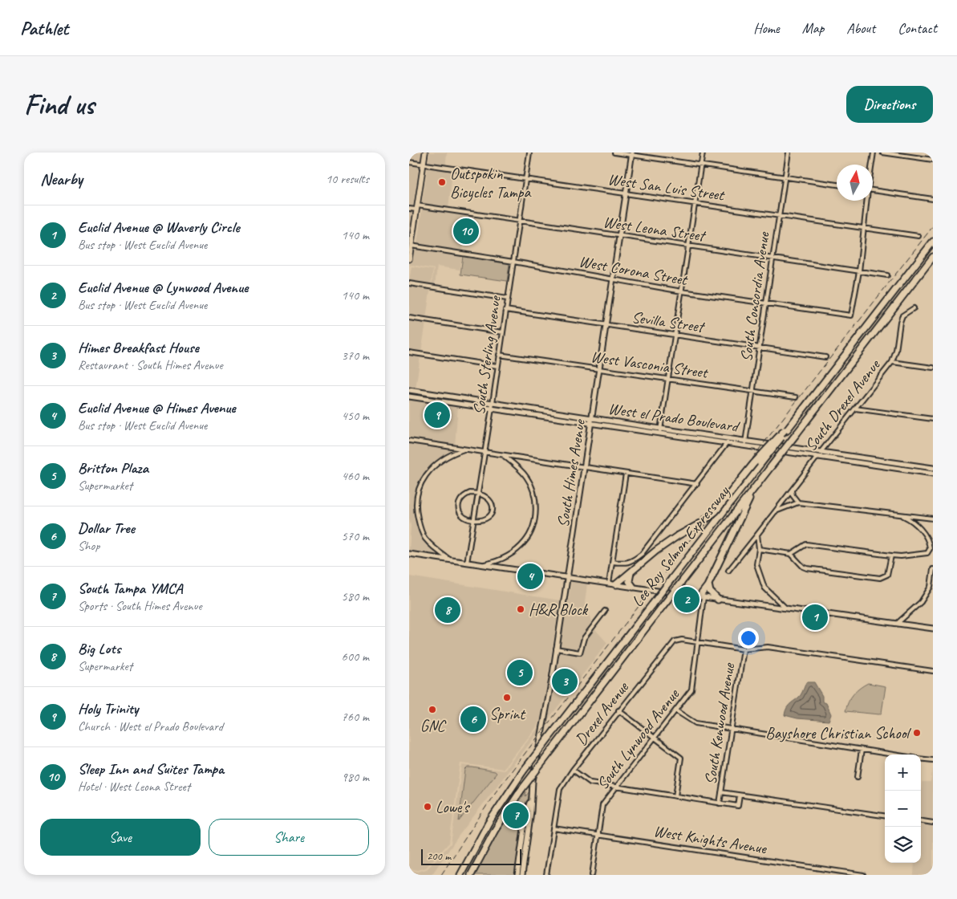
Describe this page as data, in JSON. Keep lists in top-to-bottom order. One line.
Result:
{"streets":{"highway":["Lee Roy Selmon Expressway"],"street":["West San Luis Street","West Leona Street","West Corona Street","South Concordia Avenue","Sevilla Street","South Sterling Avenue","West Vasconia Street","South Drexel Avenue","West el Prado Boulevard","South Himes Avenue","Drexel Avenue","South Kenwood Avenue","South Lynwood Avenue","West Knights Avenue"]},"crossings":[["West San Luis Street","South Concordia Avenue"],["West San Luis Street","South Sterling Avenue"],["West San Luis Street","South Himes Avenue"],["West Leona Street","West Corona Street"],["West Leona Street","South Concordia Avenue"],["West Leona Street","South Sterling Avenue"],["West Leona Street","South Himes Avenue"],["West Corona Street","South Concordia Avenue"],["West Corona Street","South Sterling Avenue"],["West Corona Street","South Himes Avenue"],["South Concordia Avenue","Sevilla Street"],["South Concordia Avenue","West Vasconia Street"],["South Concordia Avenue","West el Prado Boulevard"],["Sevilla Street","South Sterling Avenue"],["Sevilla Street","South Himes Avenue"],["South Sterling Avenue","West Vasconia Street"],["South Sterling Avenue","West el Prado Boulevard"],["West Vasconia Street","South Himes Avenue"],["South Drexel Avenue","West el Prado Boulevard"],["West el Prado Boulevard","South Himes Avenue"],["Drexel Avenue","South Lynwood Avenue"],["Drexel Avenue","West Knights Avenue"],["South Lynwood Avenue","West Knights Avenue"]],"places":["Outspokin Bicycles Tampa","H&R Block","Sprint","GNC","Bayshore Christian School","Lowe's"],"scale_bar":"200 m","north":"top","page":{"header":"Pathlet","nav":["Home","Map","About","Contact"],"buttons":["Directions",["Save","Share"]],"title":"Find us","heading":["Nearby","10 results"],"list":[{"mark":"1","name":"Euclid Avenue @ Waverly Circle","note":"Bus stop · West Euclid Avenue","value":"140 m"},{"mark":"2","name":"Euclid Avenue @ Lynwood Avenue","note":"Bus stop · West Euclid Avenue","value":"140 m"},{"mark":"3","name":"Himes Breakfast House","note":"Restaurant · South Himes Avenue","value":"370 m"},{"mark":"4","name":"Euclid Avenue @ Himes Avenue","note":"Bus stop · West Euclid Avenue","value":"450 m"},{"mark":"5","name":"Britton Plaza","note":"Supermarket","value":"460 m"},{"mark":"6","name":"Dollar Tree","note":"Shop","value":"570 m"},{"mark":"7","name":"South Tampa YMCA","note":"Sports · South Himes Avenue","value":"580 m"},{"mark":"8","name":"Big Lots","note":"Supermarket","value":"600 m"},{"mark":"9","name":"Holy Trinity","note":"Church · West el Prado Boulevard","value":"760 m"},{"mark":"10","name":"Sleep Inn and Suites Tampa","note":"Hotel · West Leona Street","value":"980 m"}],"pins":["10","9","4","2","8","1","5","3","6","7"],"map_buttons":["+","−"],"scale":"200 m"}}
